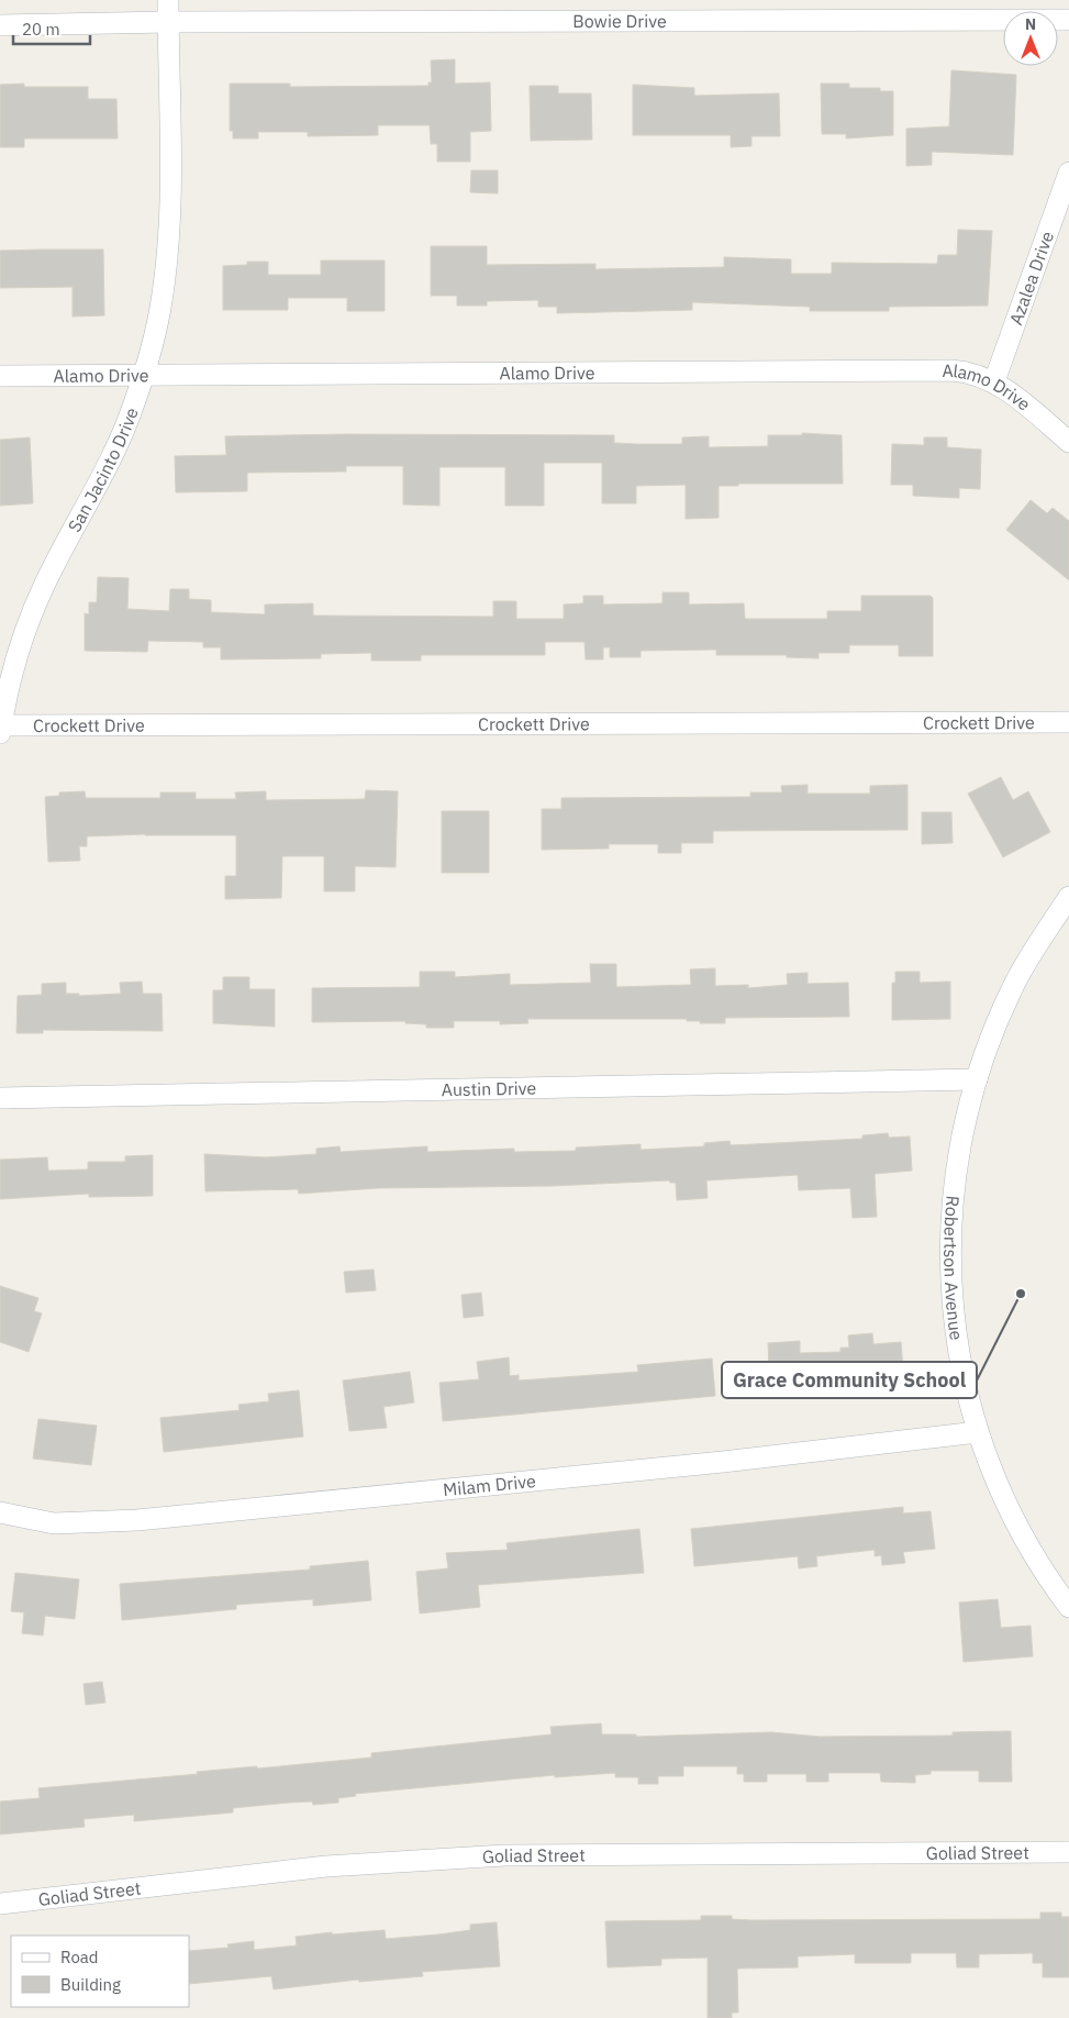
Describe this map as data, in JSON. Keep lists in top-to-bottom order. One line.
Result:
{"streets":{"street":["Bowie Drive","Azalea Drive","Alamo Drive","San Jacinto Drive","Crockett Drive","Austin Drive","Robertson Avenue","Milam Drive","Goliad Street"]},"crossings":[["Bowie Drive","San Jacinto Drive"],["Azalea Drive","Alamo Drive"],["Alamo Drive","San Jacinto Drive"],["San Jacinto Drive","Crockett Drive"],["Austin Drive","Robertson Avenue"],["Robertson Avenue","Milam Drive"]],"places":["Grace Community School"],"legend":["Road","Building"],"scale_bar":"20 m","north":"top"}
